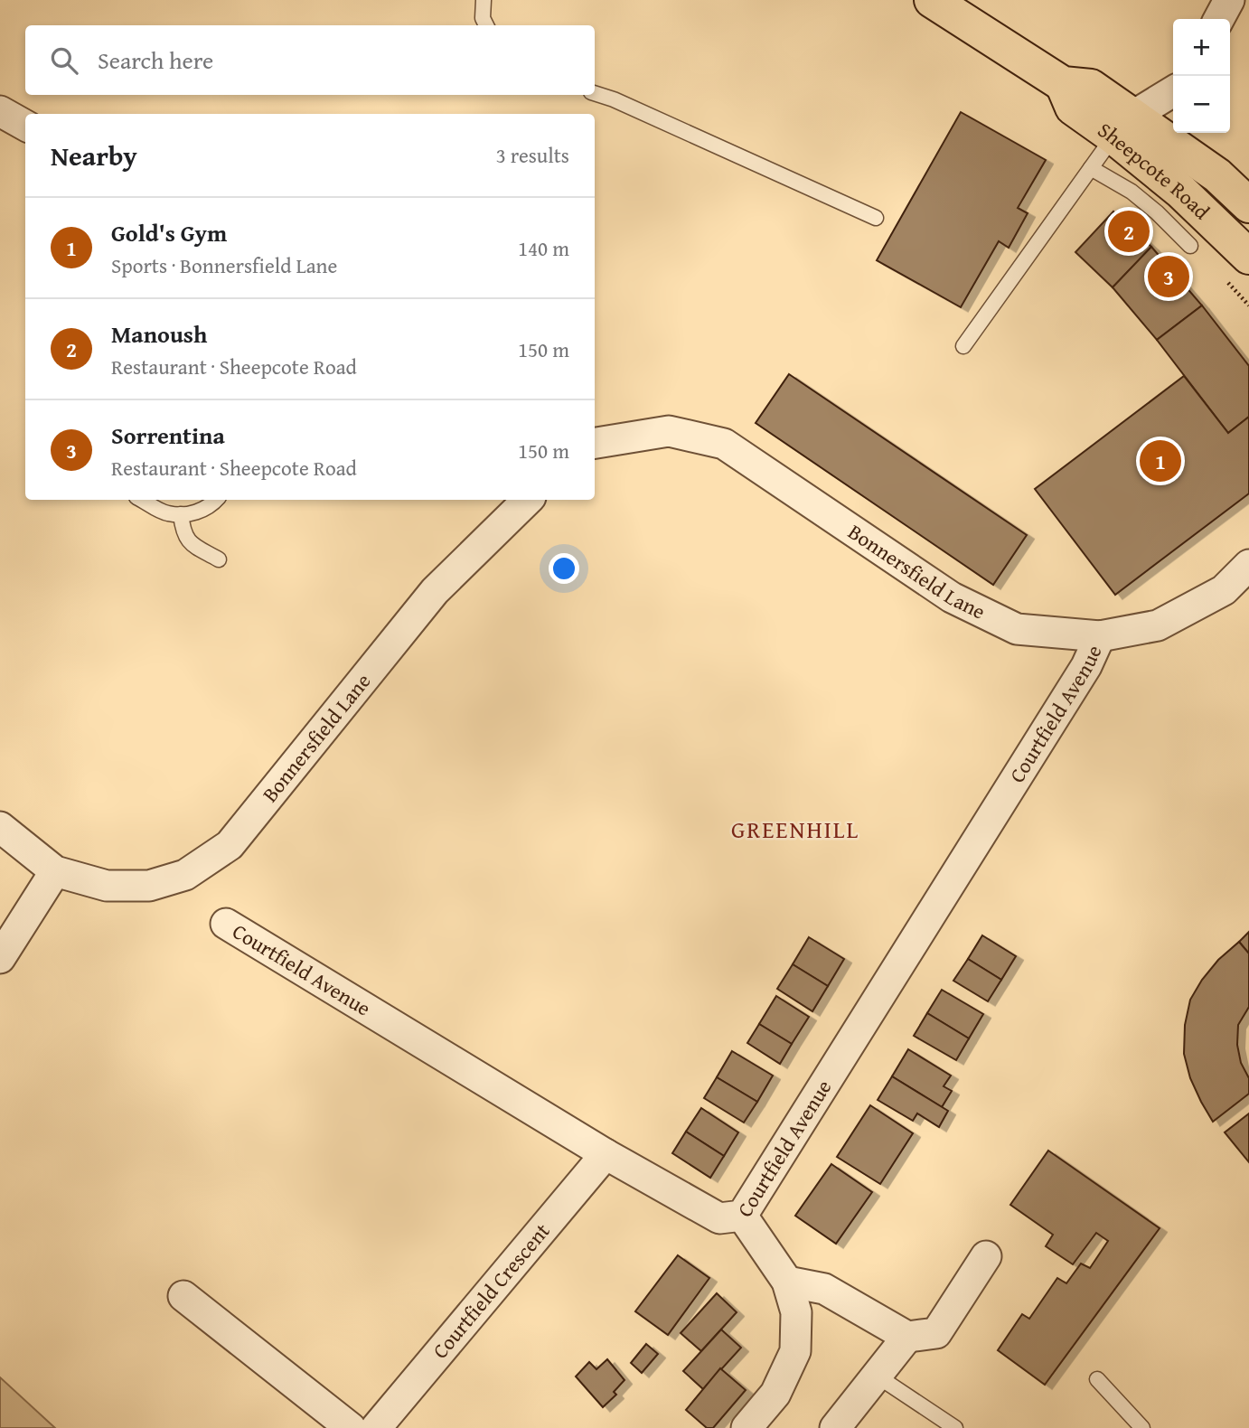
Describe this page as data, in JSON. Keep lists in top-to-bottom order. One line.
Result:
{"streets":{"main road":["Sheepcote Road"],"street":["Bonnersfield Lane","Courtfield Avenue","Courtfield Crescent"]},"crossings":[["Bonnersfield Lane","Courtfield Avenue"],["Courtfield Avenue","Courtfield Crescent"]],"districts":["GREENHILL"],"page":{"map_buttons":["+","−"],"search":"Search here","heading":["Nearby","3 results"],"list":[{"mark":"1","name":"Gold's Gym","note":"Sports · Bonnersfield Lane","value":"140 m"},{"mark":"2","name":"Manoush","note":"Restaurant · Sheepcote Road","value":"150 m"},{"mark":"3","name":"Sorrentina","note":"Restaurant · Sheepcote Road","value":"150 m"}],"pins":["2","3","1"]}}
